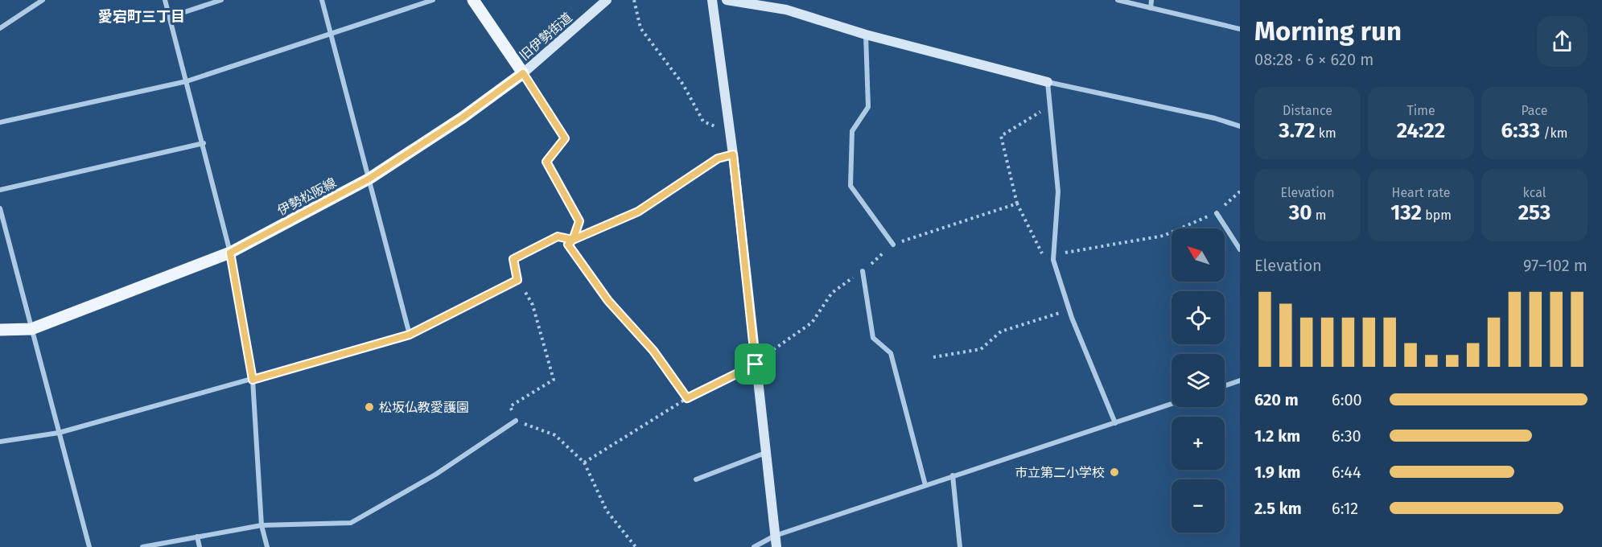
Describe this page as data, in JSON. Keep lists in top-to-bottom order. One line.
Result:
{"streets":{"main road":["伊勢松阪線"],"street":["旧伊勢街道"]},"crossings":[["旧伊勢街道","伊勢松阪線"]],"districts":["愛宕町三丁目"],"places":["松坂仏教愛護園","市立第二小学校"],"north":"top left","page":{"heading":["Morning run","08:28 · 6 × 620 m"],"stats":[["Distance","3.72 km"],["Time","24:22"],["Pace","6:33 /km"],["Elevation","30 m"],["Heart rate","132 bpm"],["kcal","253"]],"map_buttons":["+","−"],"chart":["Elevation","97–102 m"],"list":[{"name":"620 m","note":"6:00"},{"name":"1.2 km","note":"6:30"},{"name":"1.9 km","note":"6:44"},{"name":"2.5 km","note":"6:12"}]}}
